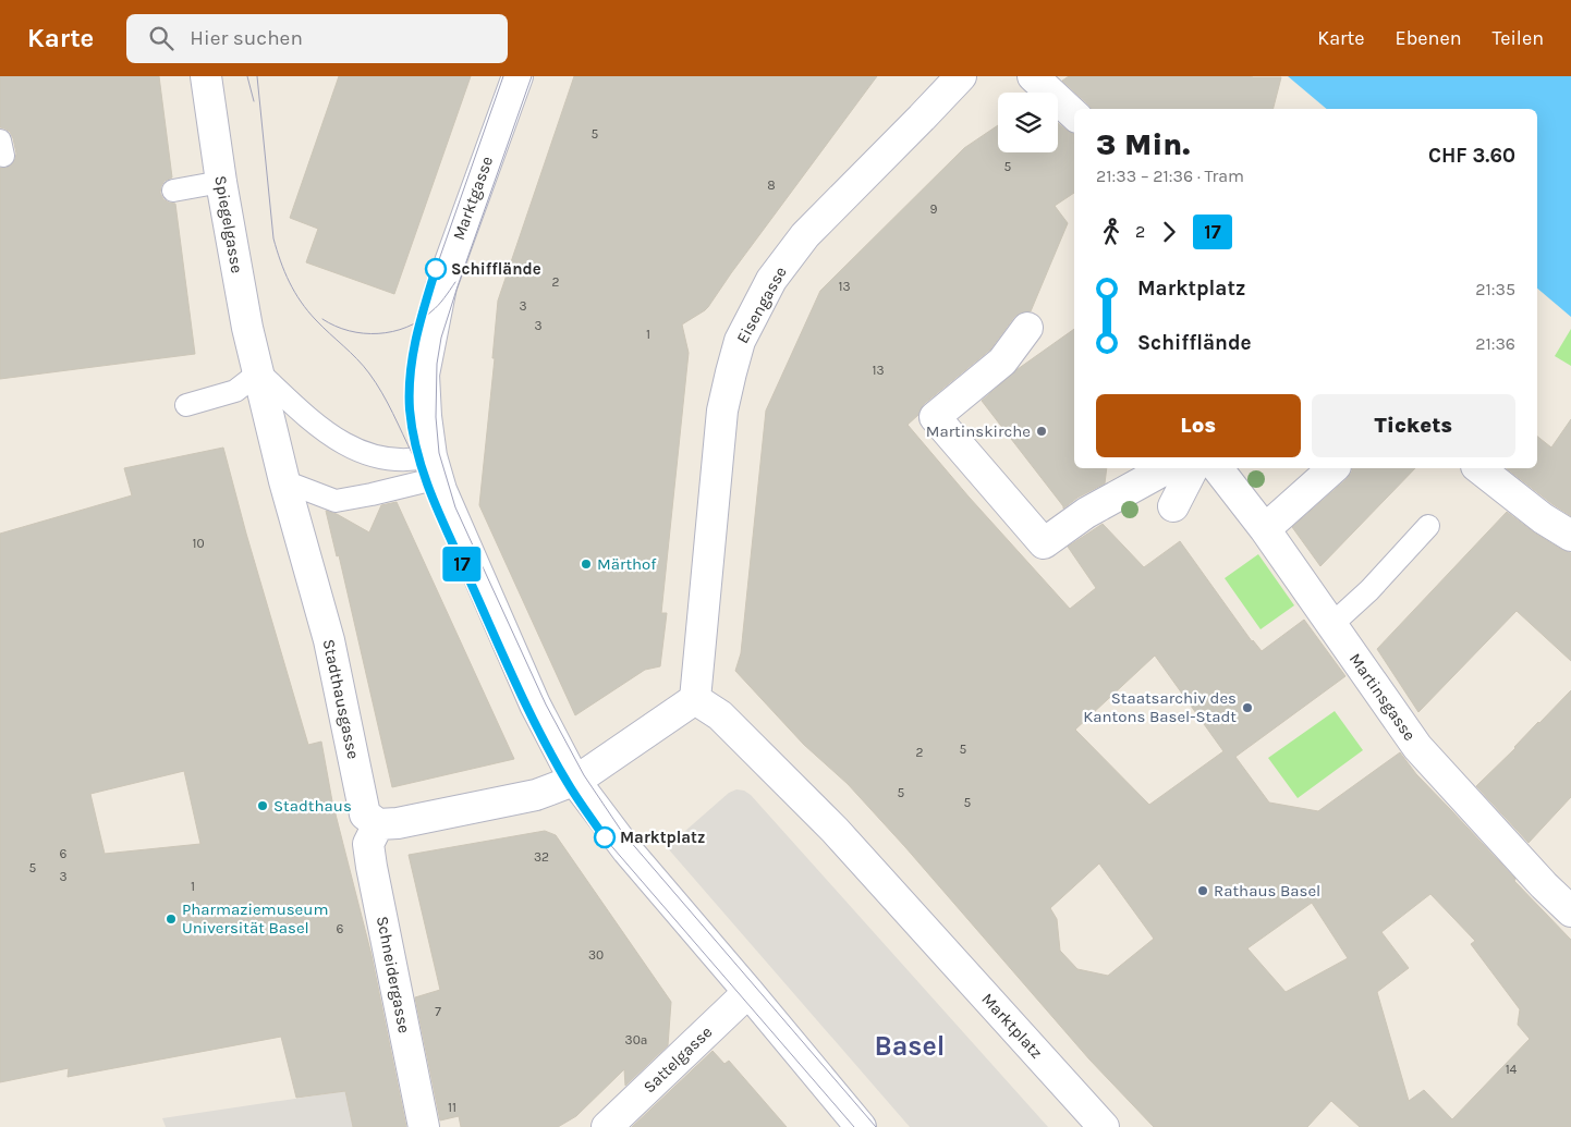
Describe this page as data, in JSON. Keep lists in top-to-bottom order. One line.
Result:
{"streets":{"street":["Marktgasse","Spiegelgasse","Eisengasse","Martinsgasse","Stadthausgasse","Schneidergasse","Marktplatz","Sattelgasse"]},"crossings":[["Spiegelgasse","Stadthausgasse"],["Eisengasse","Marktplatz"],["Stadthausgasse","Schneidergasse"]],"districts":["Basel"],"places":["Schifflände","Martinskirche","Märthof","Staatsarchiv des Kantons Basel-Stadt","Stadthaus","Marktplatz","Rathaus Basel","Pharmaziemuseum Universität Basel"],"lines":["tram line 17"],"house_numbers":["5","5","8","9","2","13","3","3","1","13","10","5","2","5","5","6","32","5","3","1","6","30","7","30a","14","11"],"page":{"header":"Karte","search":"Hier suchen","nav":["Karte","Ebenen","Teilen"],"on_map":"17","heading":["3 Min.","21:33 – 21:36 · Tram","CHF 3.60"],"legs":["2","17"],"list":[{"name":"Marktplatz","value":"21:35"},{"name":"Schifflände","value":"21:36"}],"buttons":["Los","Tickets"]}}
